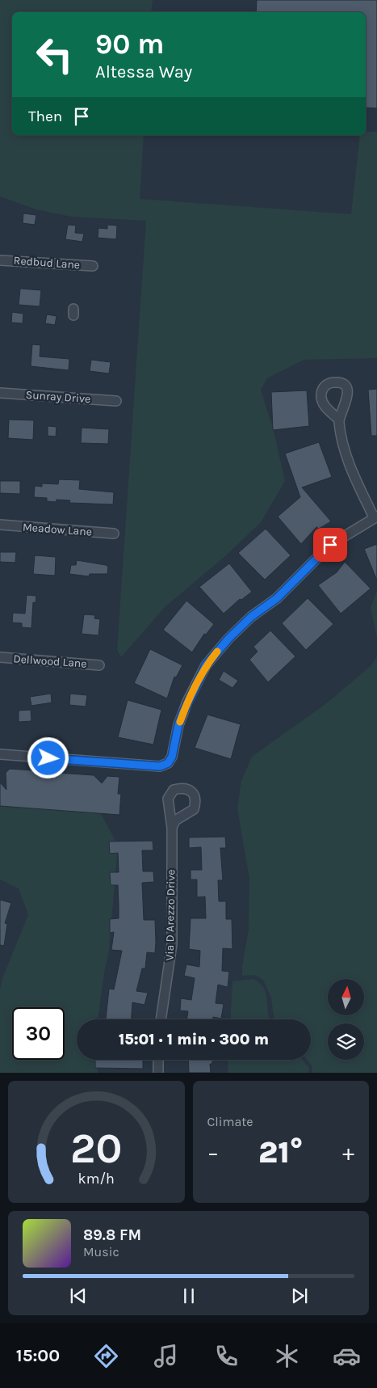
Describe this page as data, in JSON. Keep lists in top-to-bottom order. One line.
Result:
{"streets":{"street":["Redbud Lane","Sunray Drive","Meadow Lane","Dellwood Lane","Via D Arezzo Drive"]},"north":"top","page":{"turn":["90 m","Altessa Way"],"then":"Then","limit":"30","trip":"15:01 · 1 min · 300 m","tile":"Climate","heat":["−","21°","+"],"song":["89.8 FM","Music"],"tabs":"15:00","gauge":["20","km/h"]}}
